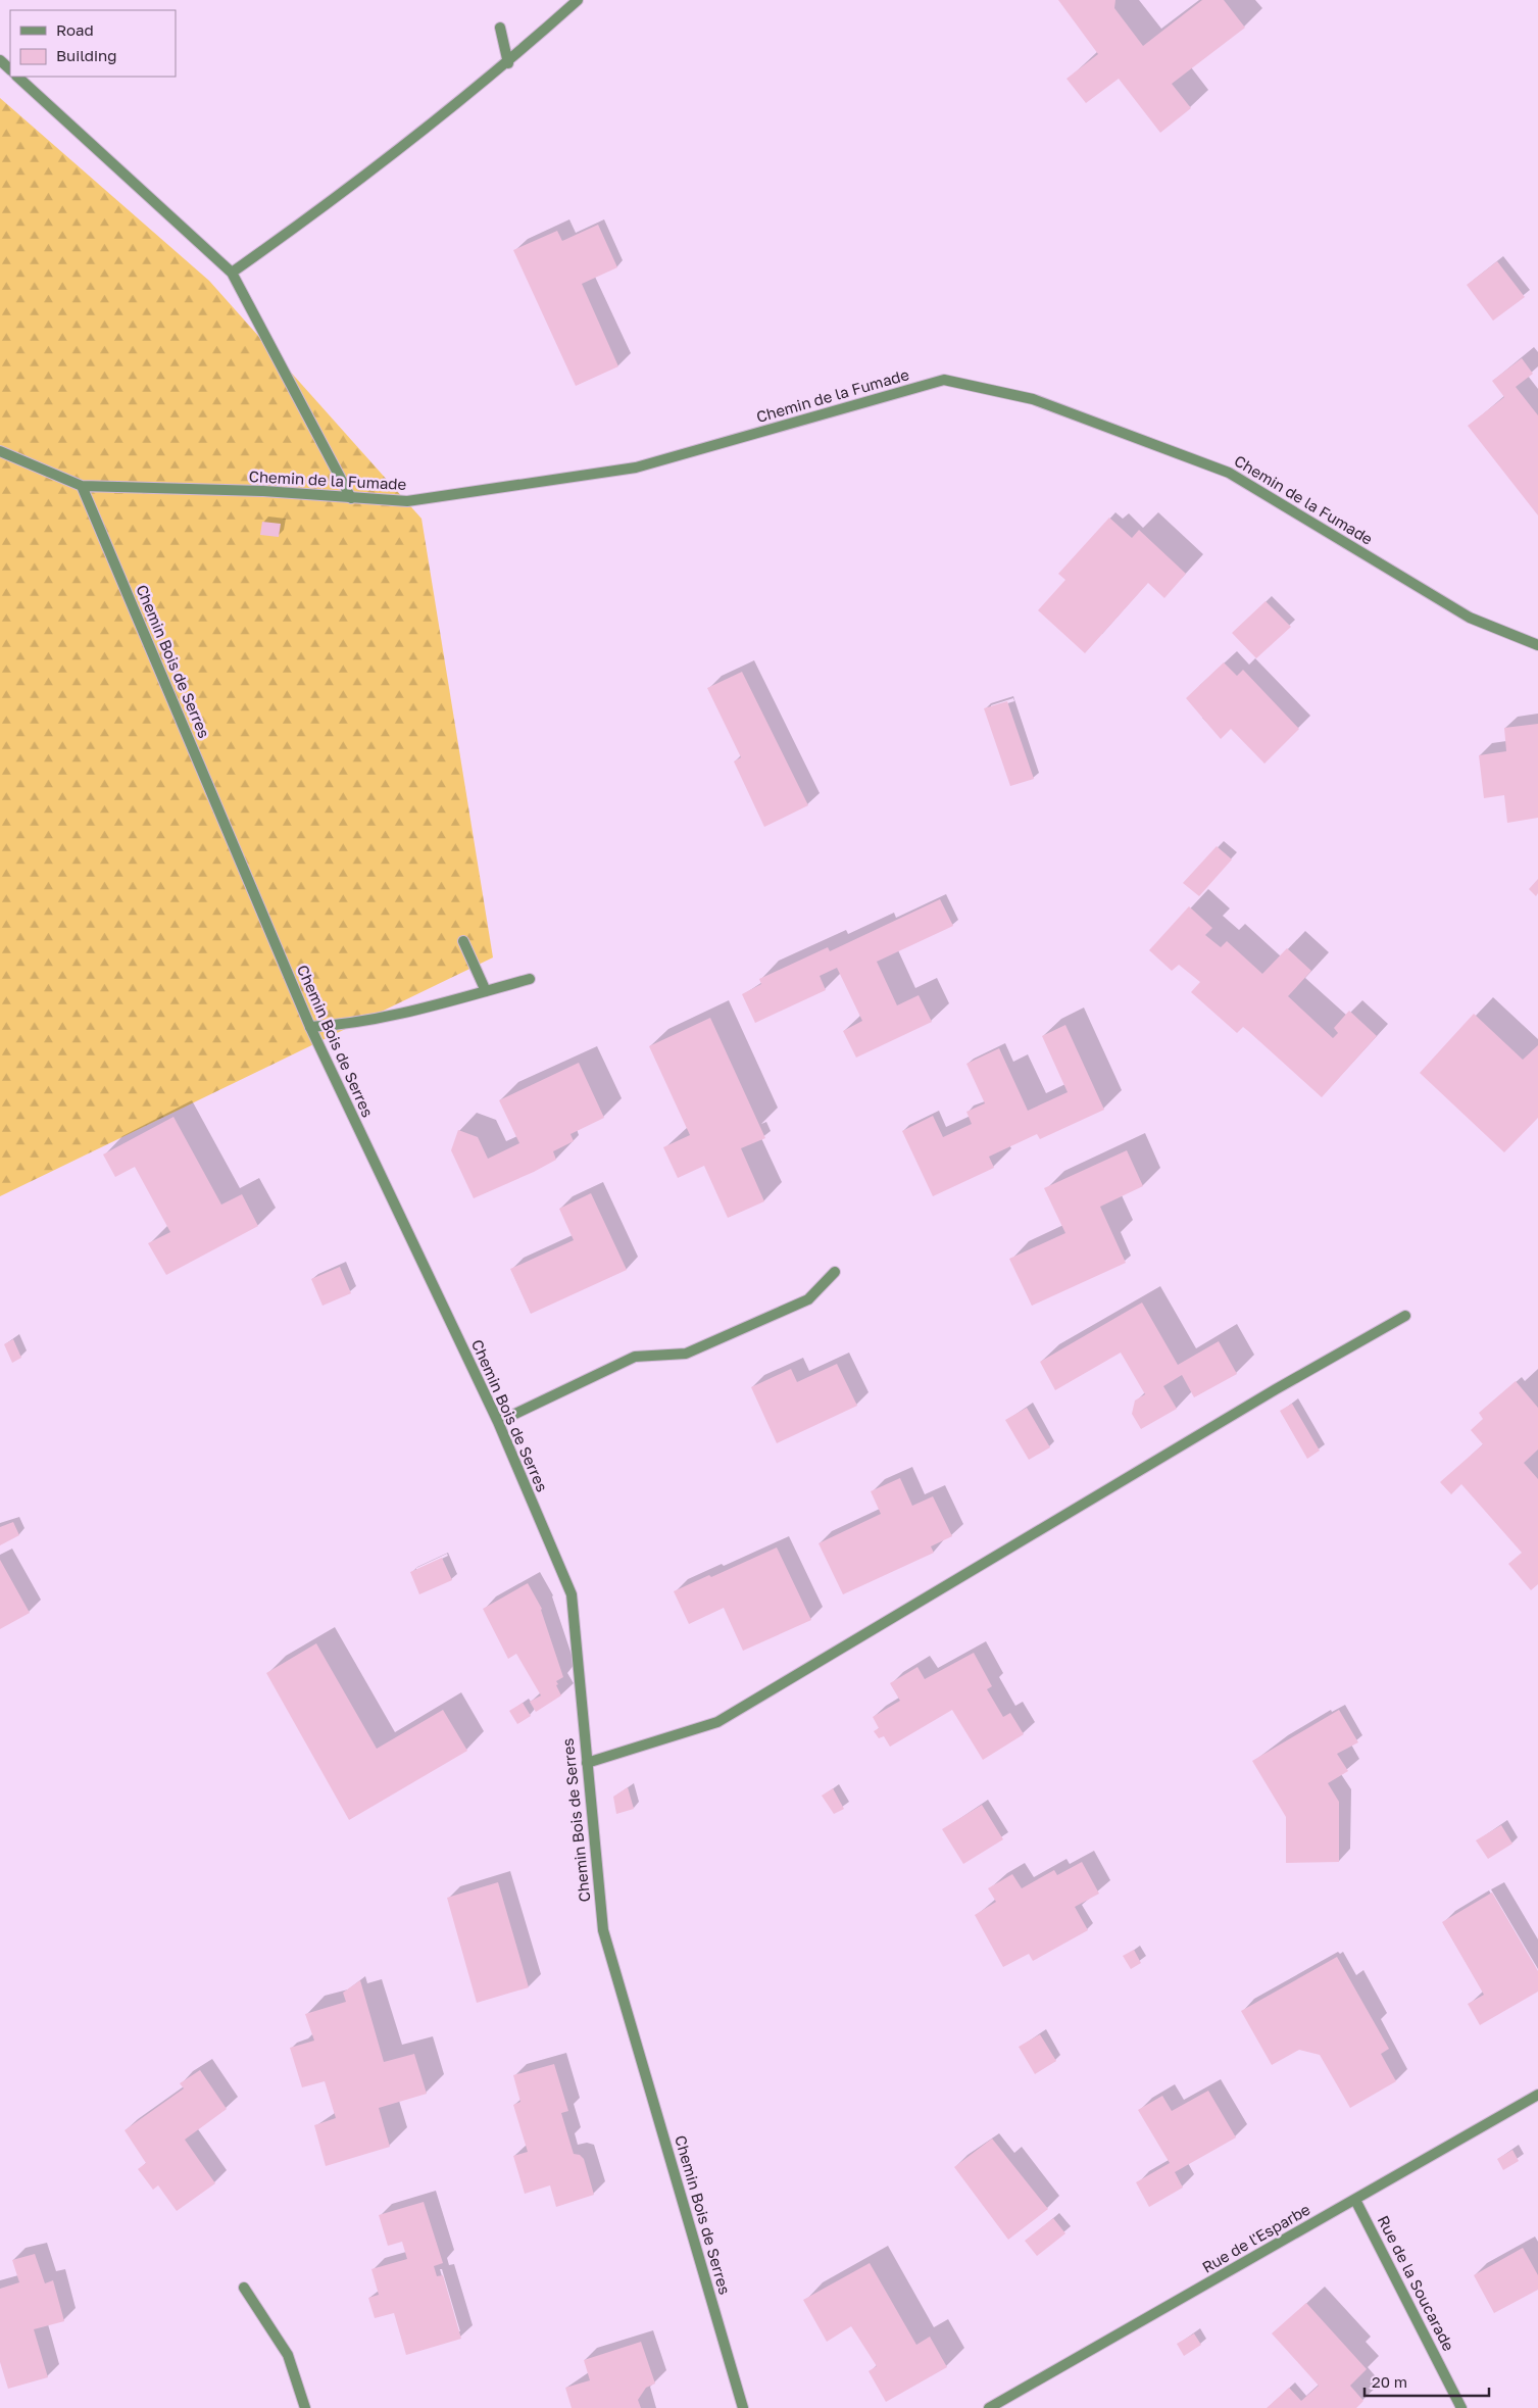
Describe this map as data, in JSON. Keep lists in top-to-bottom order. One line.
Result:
{"streets":{"street":["Chemin de la Fumade","Chemin Bois de Serres","Rue de l'Esparbe","Rue de la Soucarade"]},"crossings":[["Chemin de la Fumade","Chemin Bois de Serres"],["Rue de l'Esparbe","Rue de la Soucarade"]],"legend":["Road","Building"],"scale_bar":"20 m"}
